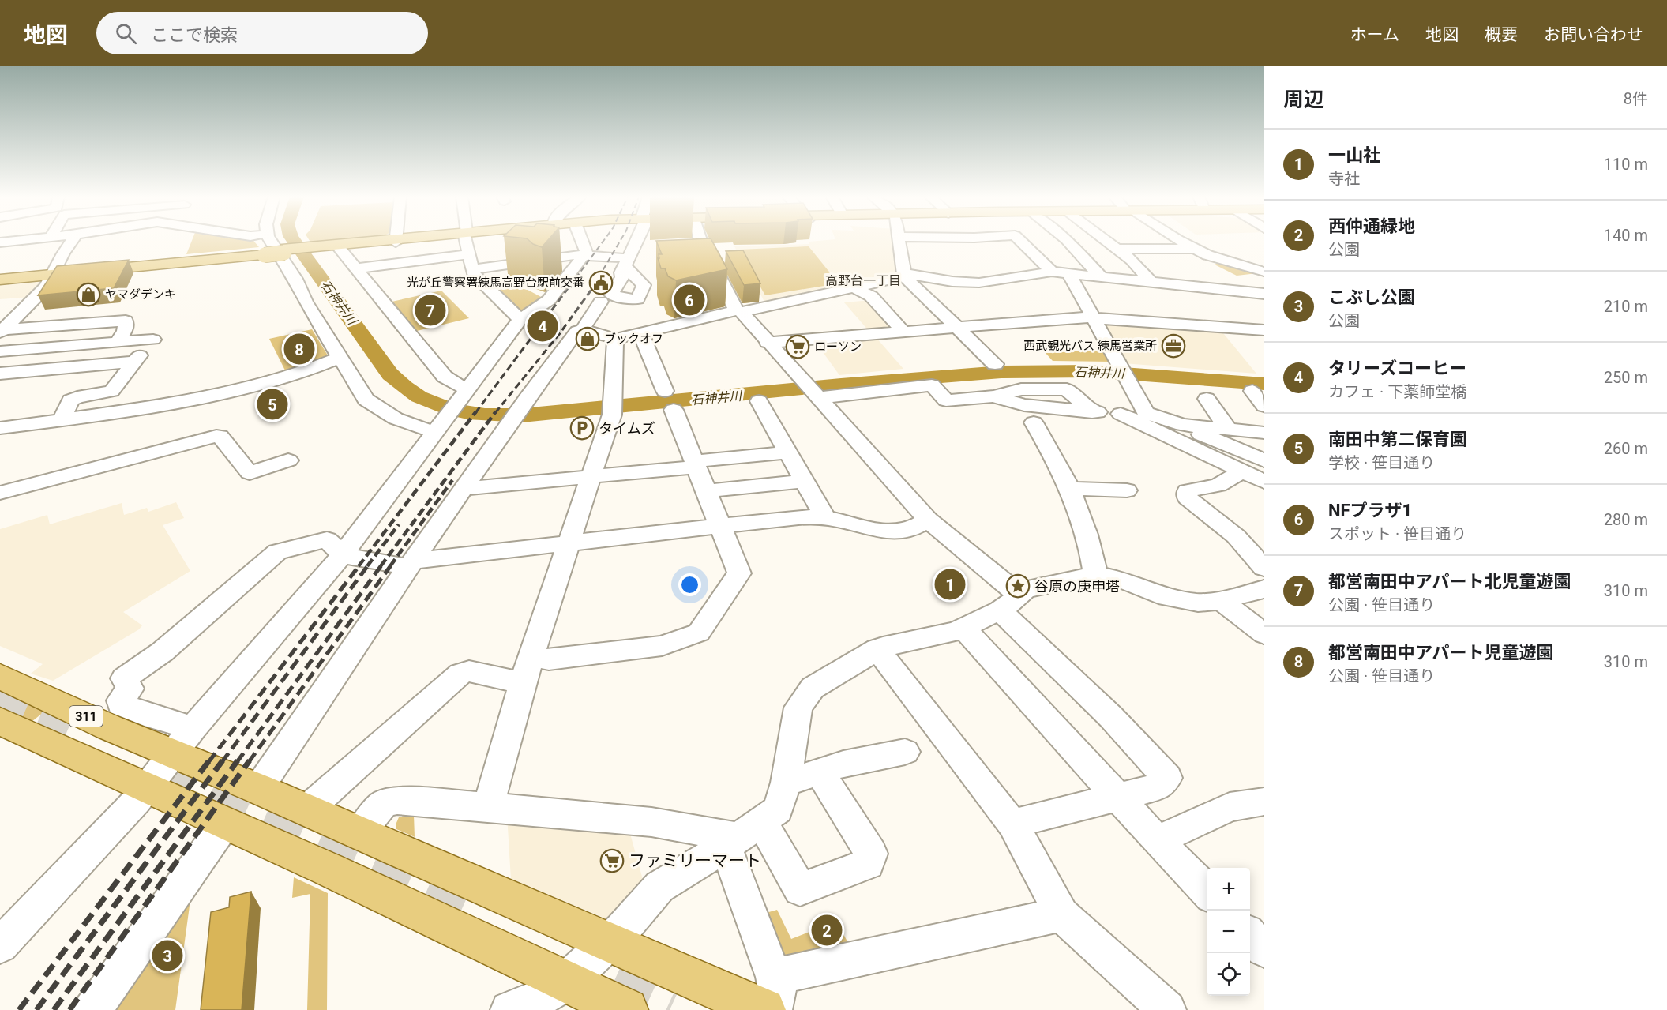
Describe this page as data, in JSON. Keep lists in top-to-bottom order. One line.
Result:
{"streets":{"main road":["311"]},"districts":["高野台一丁目"],"water":["石神井川"],"places":{"public building":["光が丘警察署練馬高野台駅前交番"],"shop":["ヤマダデンキ","ブックオフ"],"office":["西武観光バス 練馬営業所"],"supermarket":["ローソン","ファミリーマート"],"parking":["タイムズ"],"place":["谷原の庚申塔"]},"page":{"header":"地図","search":"ここで検索","nav":["ホーム","地図","概要","お問い合わせ"],"heading":["周辺","8件"],"list":[{"mark":"1","name":"一山社","note":"寺社","value":"110 m"},{"mark":"2","name":"西仲通緑地","note":"公園","value":"140 m"},{"mark":"3","name":"こぶし公園","note":"公園","value":"210 m"},{"mark":"4","name":"タリーズコーヒー","note":"カフェ · 下薬師堂橋","value":"250 m"},{"mark":"5","name":"南田中第二保育園","note":"学校 · 笹目通り","value":"260 m"},{"mark":"6","name":"NFプラザ1","note":"スポット · 笹目通り","value":"280 m"},{"mark":"7","name":"都営南田中アパート北児童遊園","note":"公園 · 笹目通り","value":"310 m"},{"mark":"8","name":"都営南田中アパート児童遊園","note":"公園 · 笹目通り","value":"310 m"}],"pins":["6","7","4","8","5","1","2","3"],"map_buttons":["+","−"]}}
